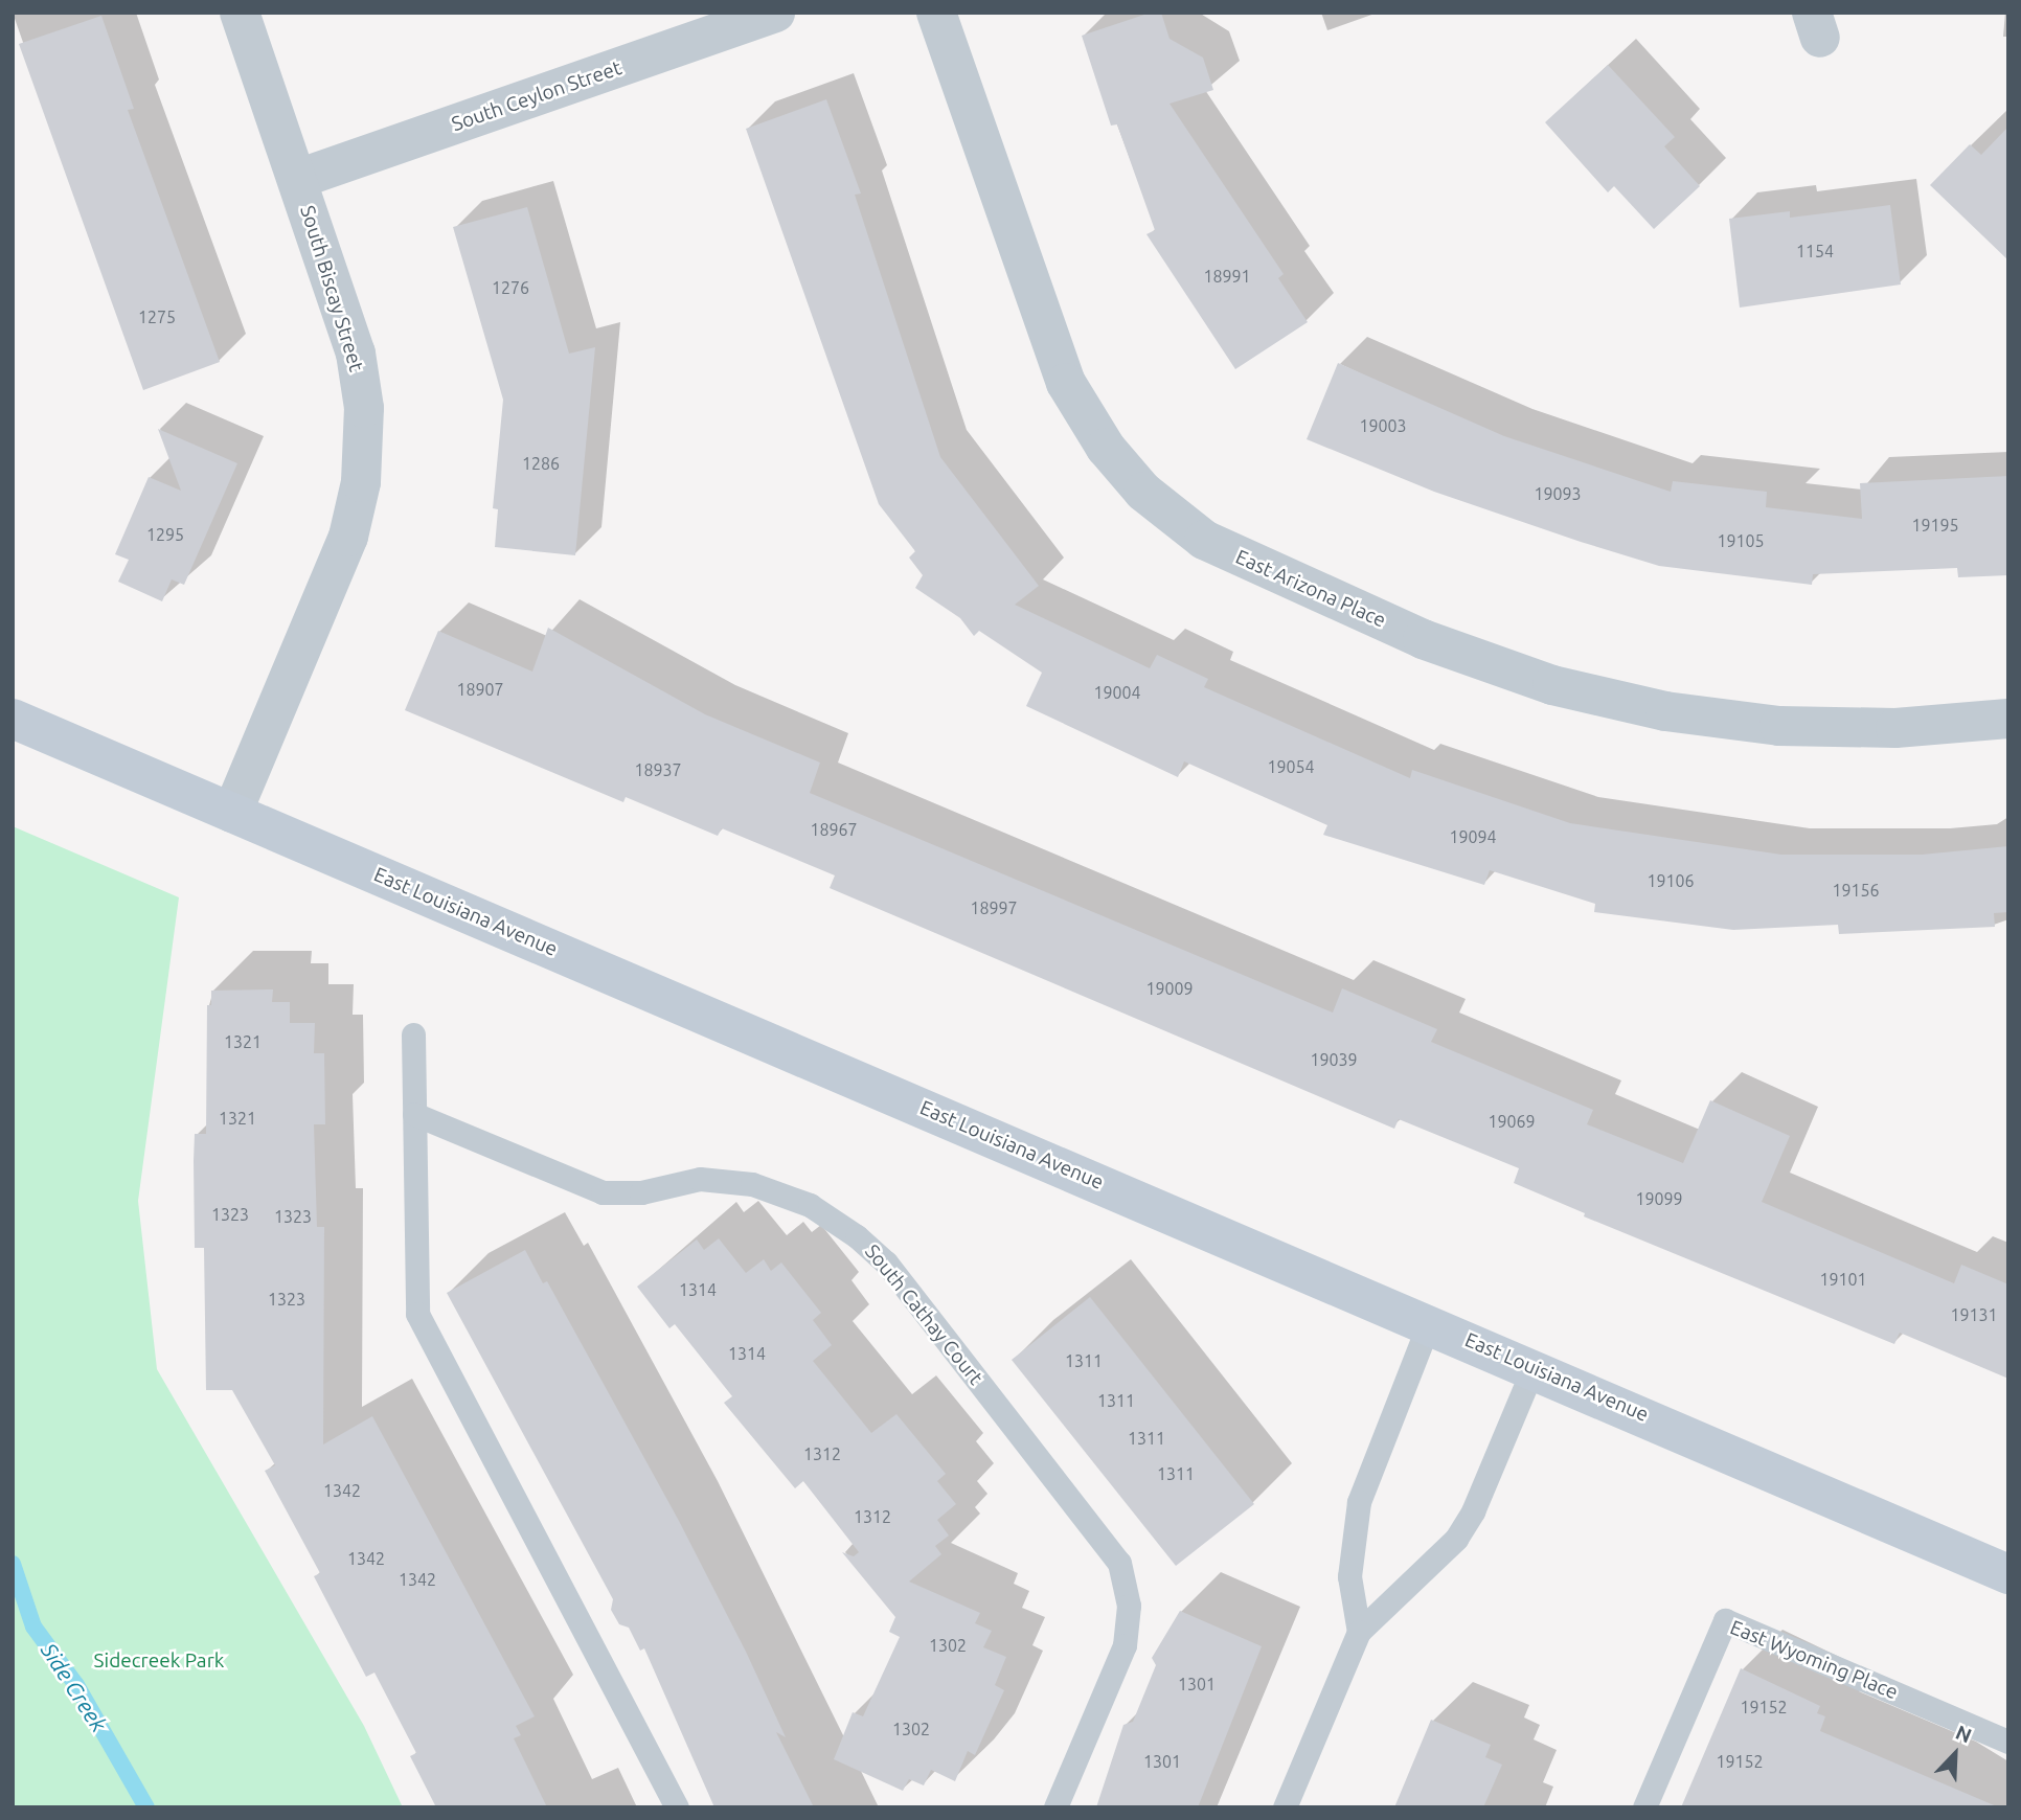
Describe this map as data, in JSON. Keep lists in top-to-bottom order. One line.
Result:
{"streets":{"street":["South Ceylon Street","South Biscay Street","East Arizona Place","East Louisiana Avenue"],"lane":["South Cathay Court","East Wyoming Place"]},"crossings":[["South Ceylon Street","South Biscay Street"],["South Biscay Street","East Louisiana Avenue"]],"water":["Side Creek"],"parks":["Sidecreek Park"],"house_numbers":["1154","18991","1276","1275","19003","1286","19093","19195","1295","19105","18907","19004","19054","18937","18967","19094","19106","19156","18997","19009","1321","19039","1321","19069","19099","1323","1323","19101","1314","1323","19131","1314","1311","1311","1311","1312","1311","1342","1312","1342","1342","1302","1301","19152","1302","1301","19152"],"north":"top right"}
